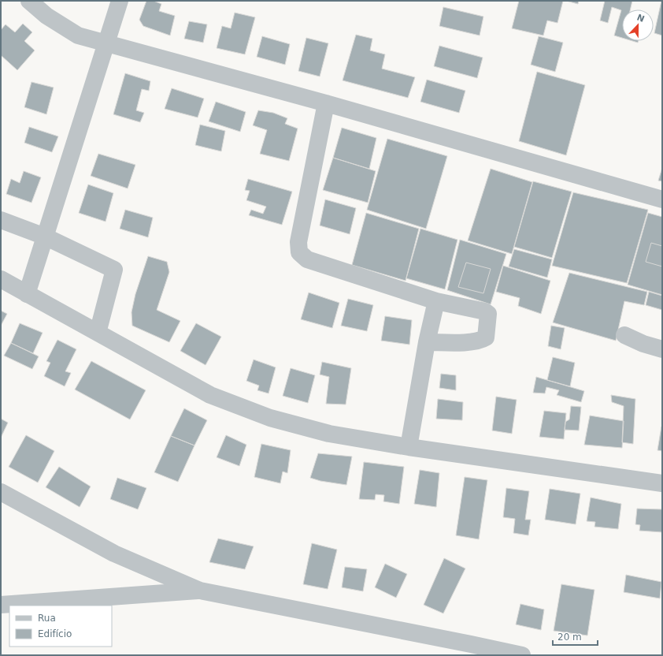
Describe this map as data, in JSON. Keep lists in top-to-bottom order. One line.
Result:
{"legend":["Rua","Edifício"],"scale_bar":"20 m","north":"top"}
